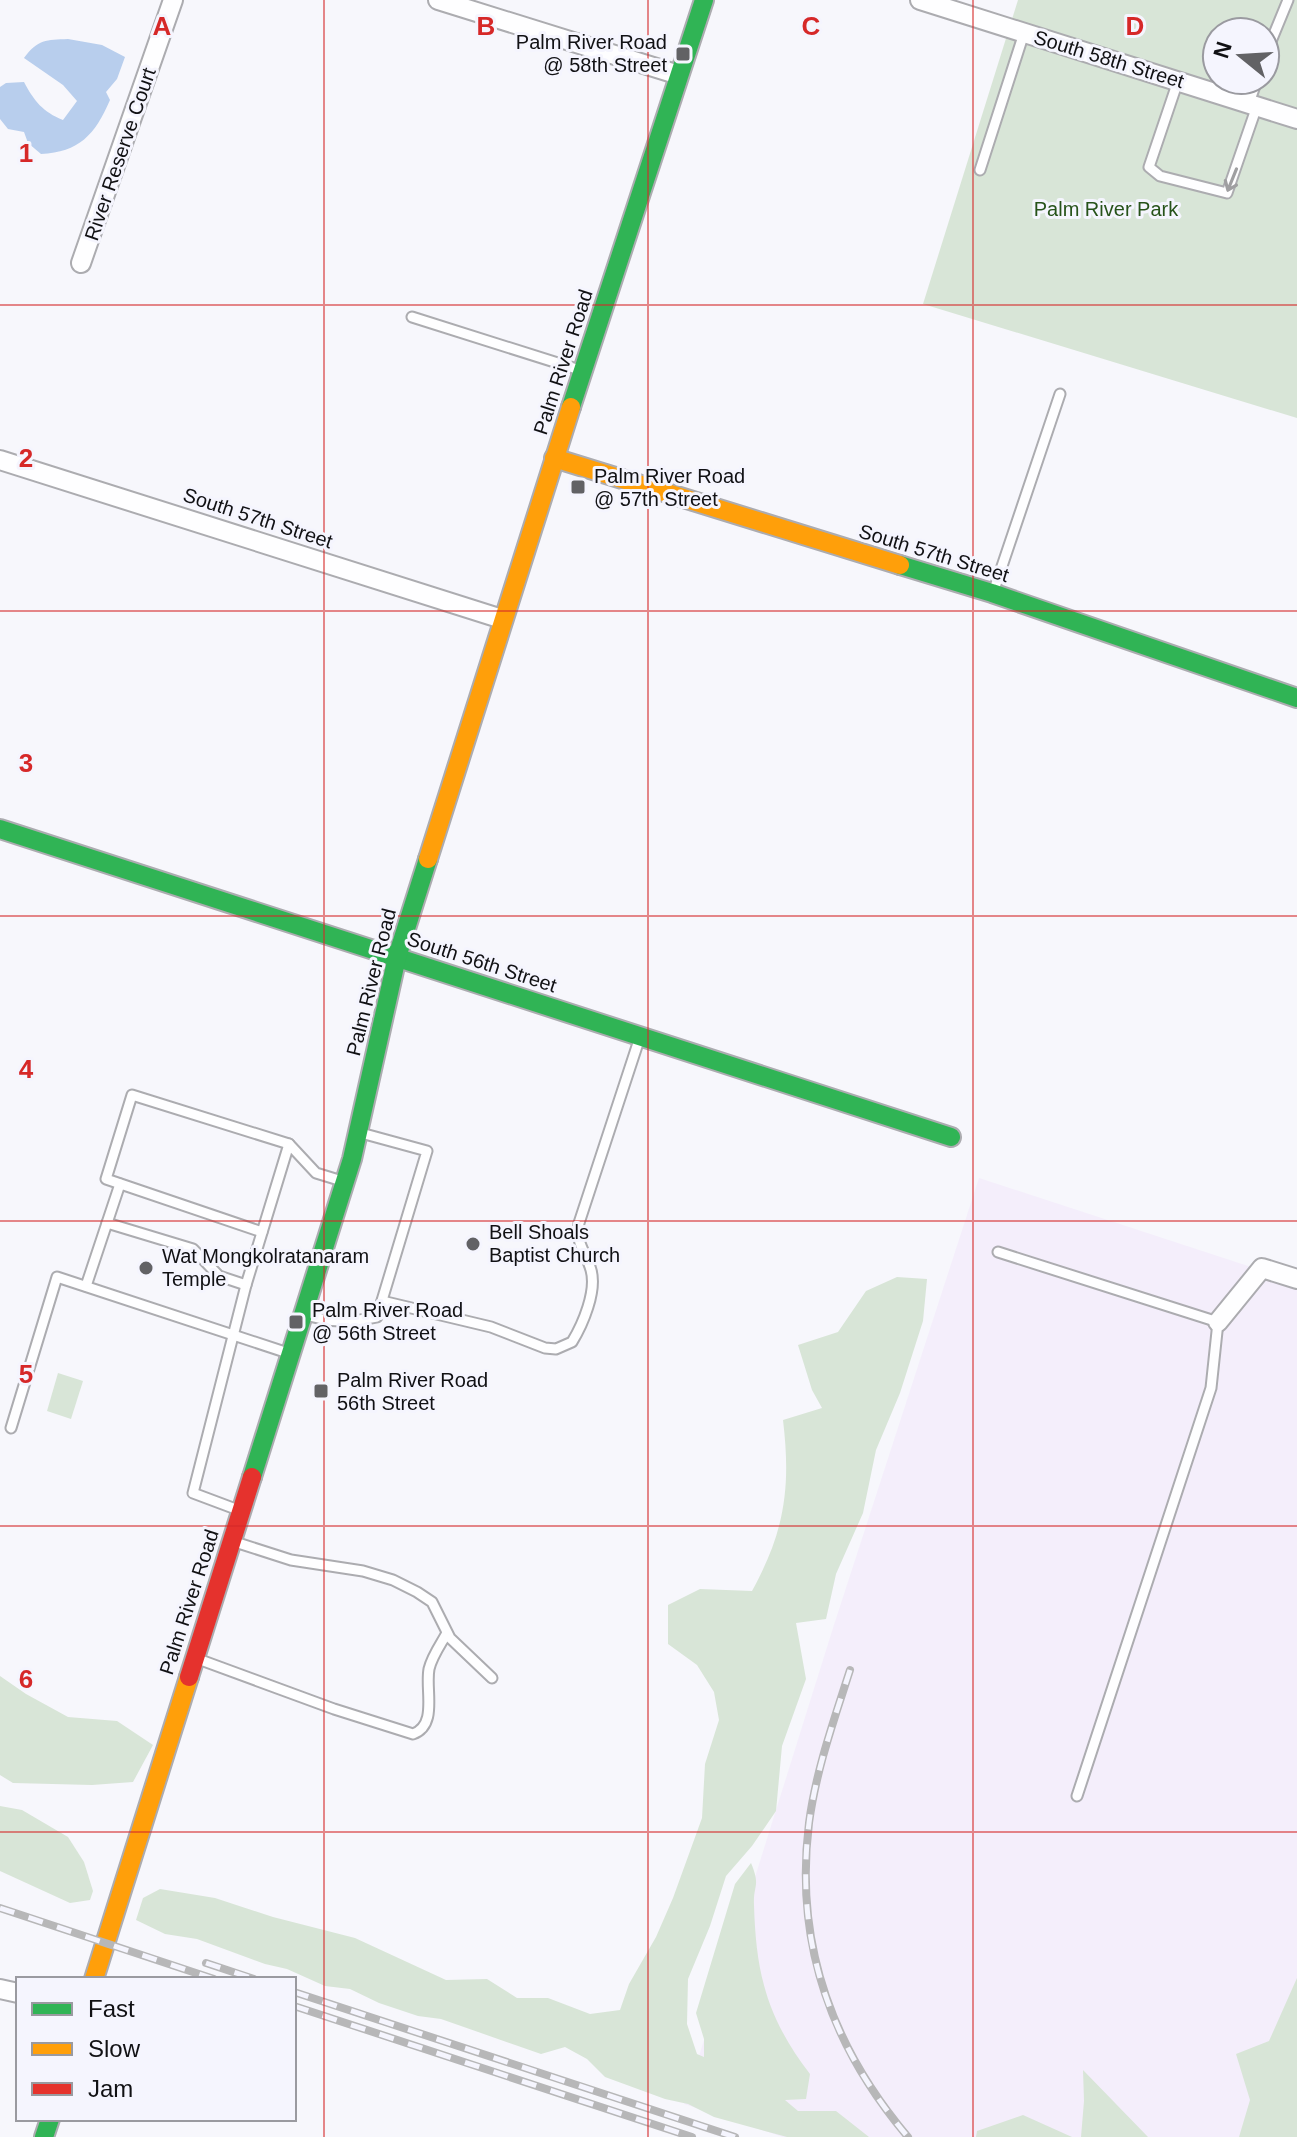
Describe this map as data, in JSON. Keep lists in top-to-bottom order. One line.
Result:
{"streets":{"street":["South 58th Street","River Reserve Court","Palm River Road","South 57th Street","South 56th Street"]},"crossings":[["Palm River Road","South 57th Street"],["Palm River Road","South 56th Street"]],"parks":["Palm River Park"],"places":{"transit":["Palm River Road @ 58th Street","Palm River Road @ 57th Street","Palm River Road @ 56th Street","Palm River Road 56th Street"],"other":["Bell Shoals Baptist Church","Wat Mongkolratanaram Temple"]},"legend":["Fast","Slow","Jam"],"north":"left","grid":{"columns":["A","B","C","D"],"rows":["1","2","3","4","5","6"]}}
